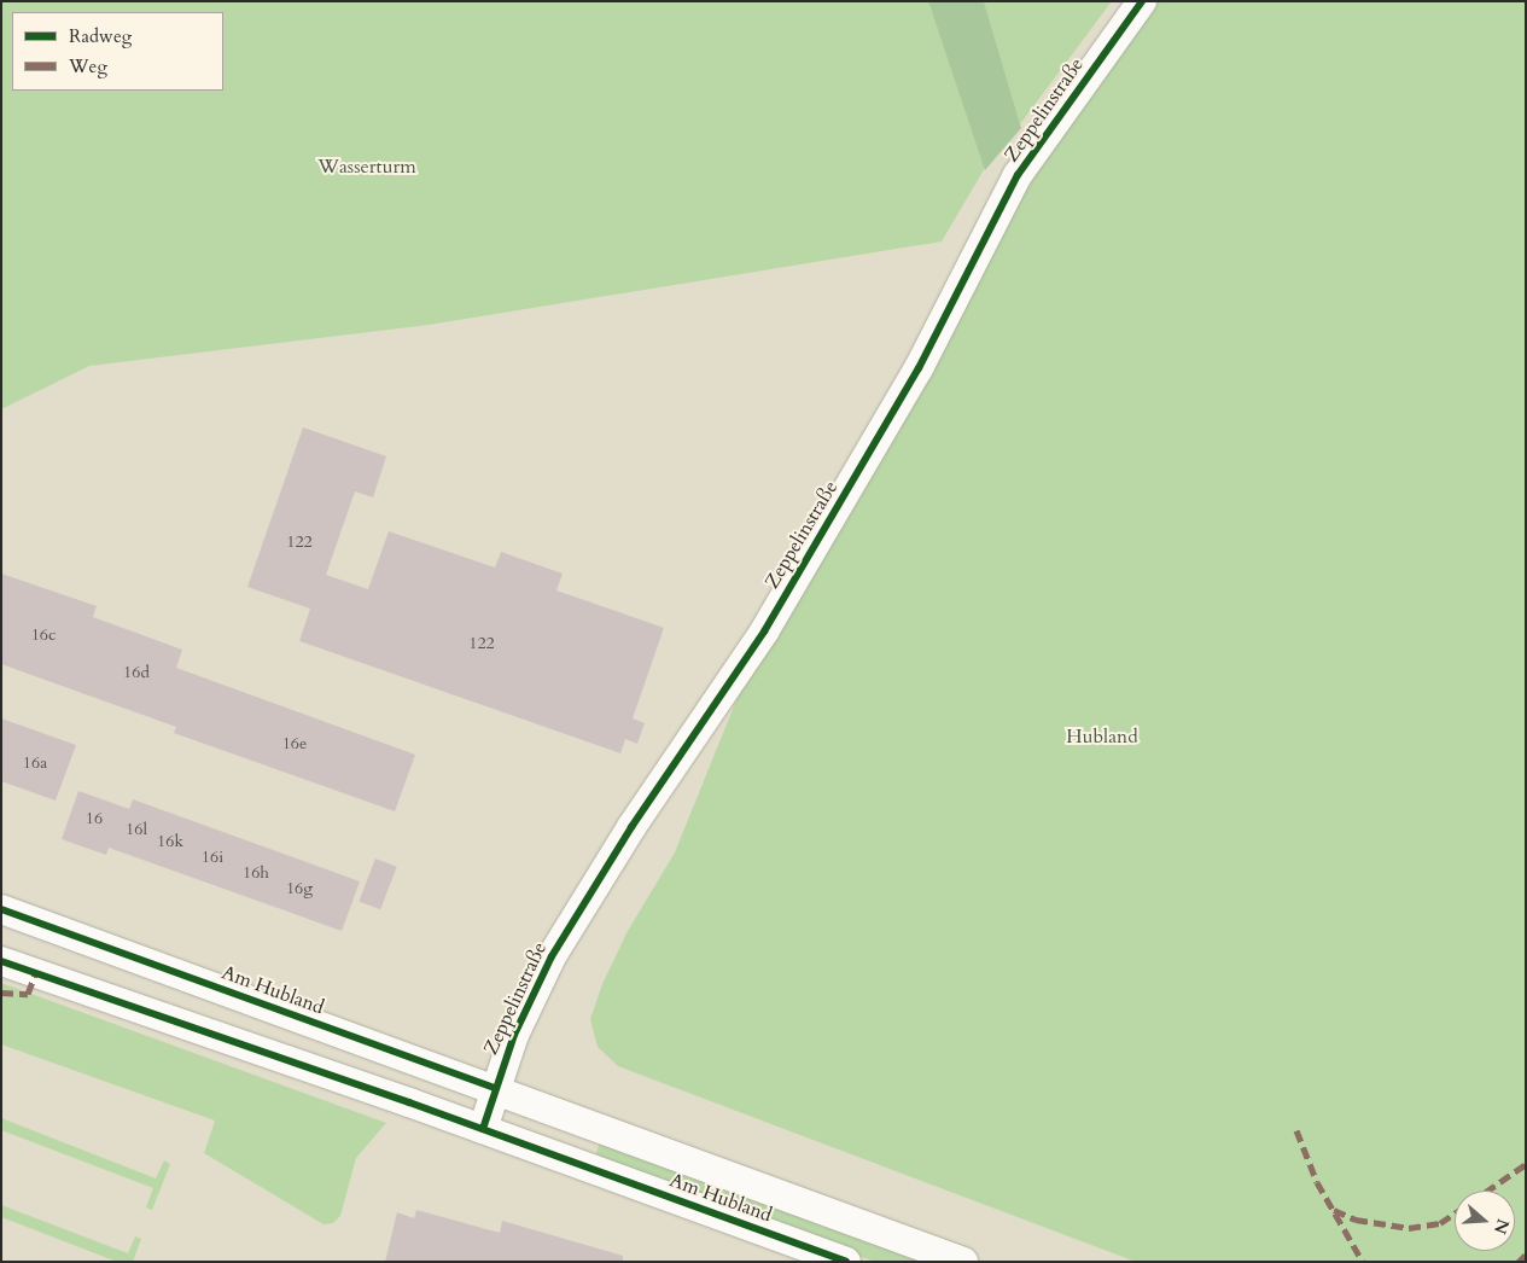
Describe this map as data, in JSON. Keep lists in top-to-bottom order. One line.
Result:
{"streets":{"street":["Zeppelinstraße","Am Hubland"]},"crossings":[["Zeppelinstraße","Am Hubland"]],"parks":["Wasserturm","Hubland"],"house_numbers":["122","16c","122","16d","16e","16a","16","16l","16k","16i","16h","16g"],"legend":["Radweg","Weg"],"north":"right"}
